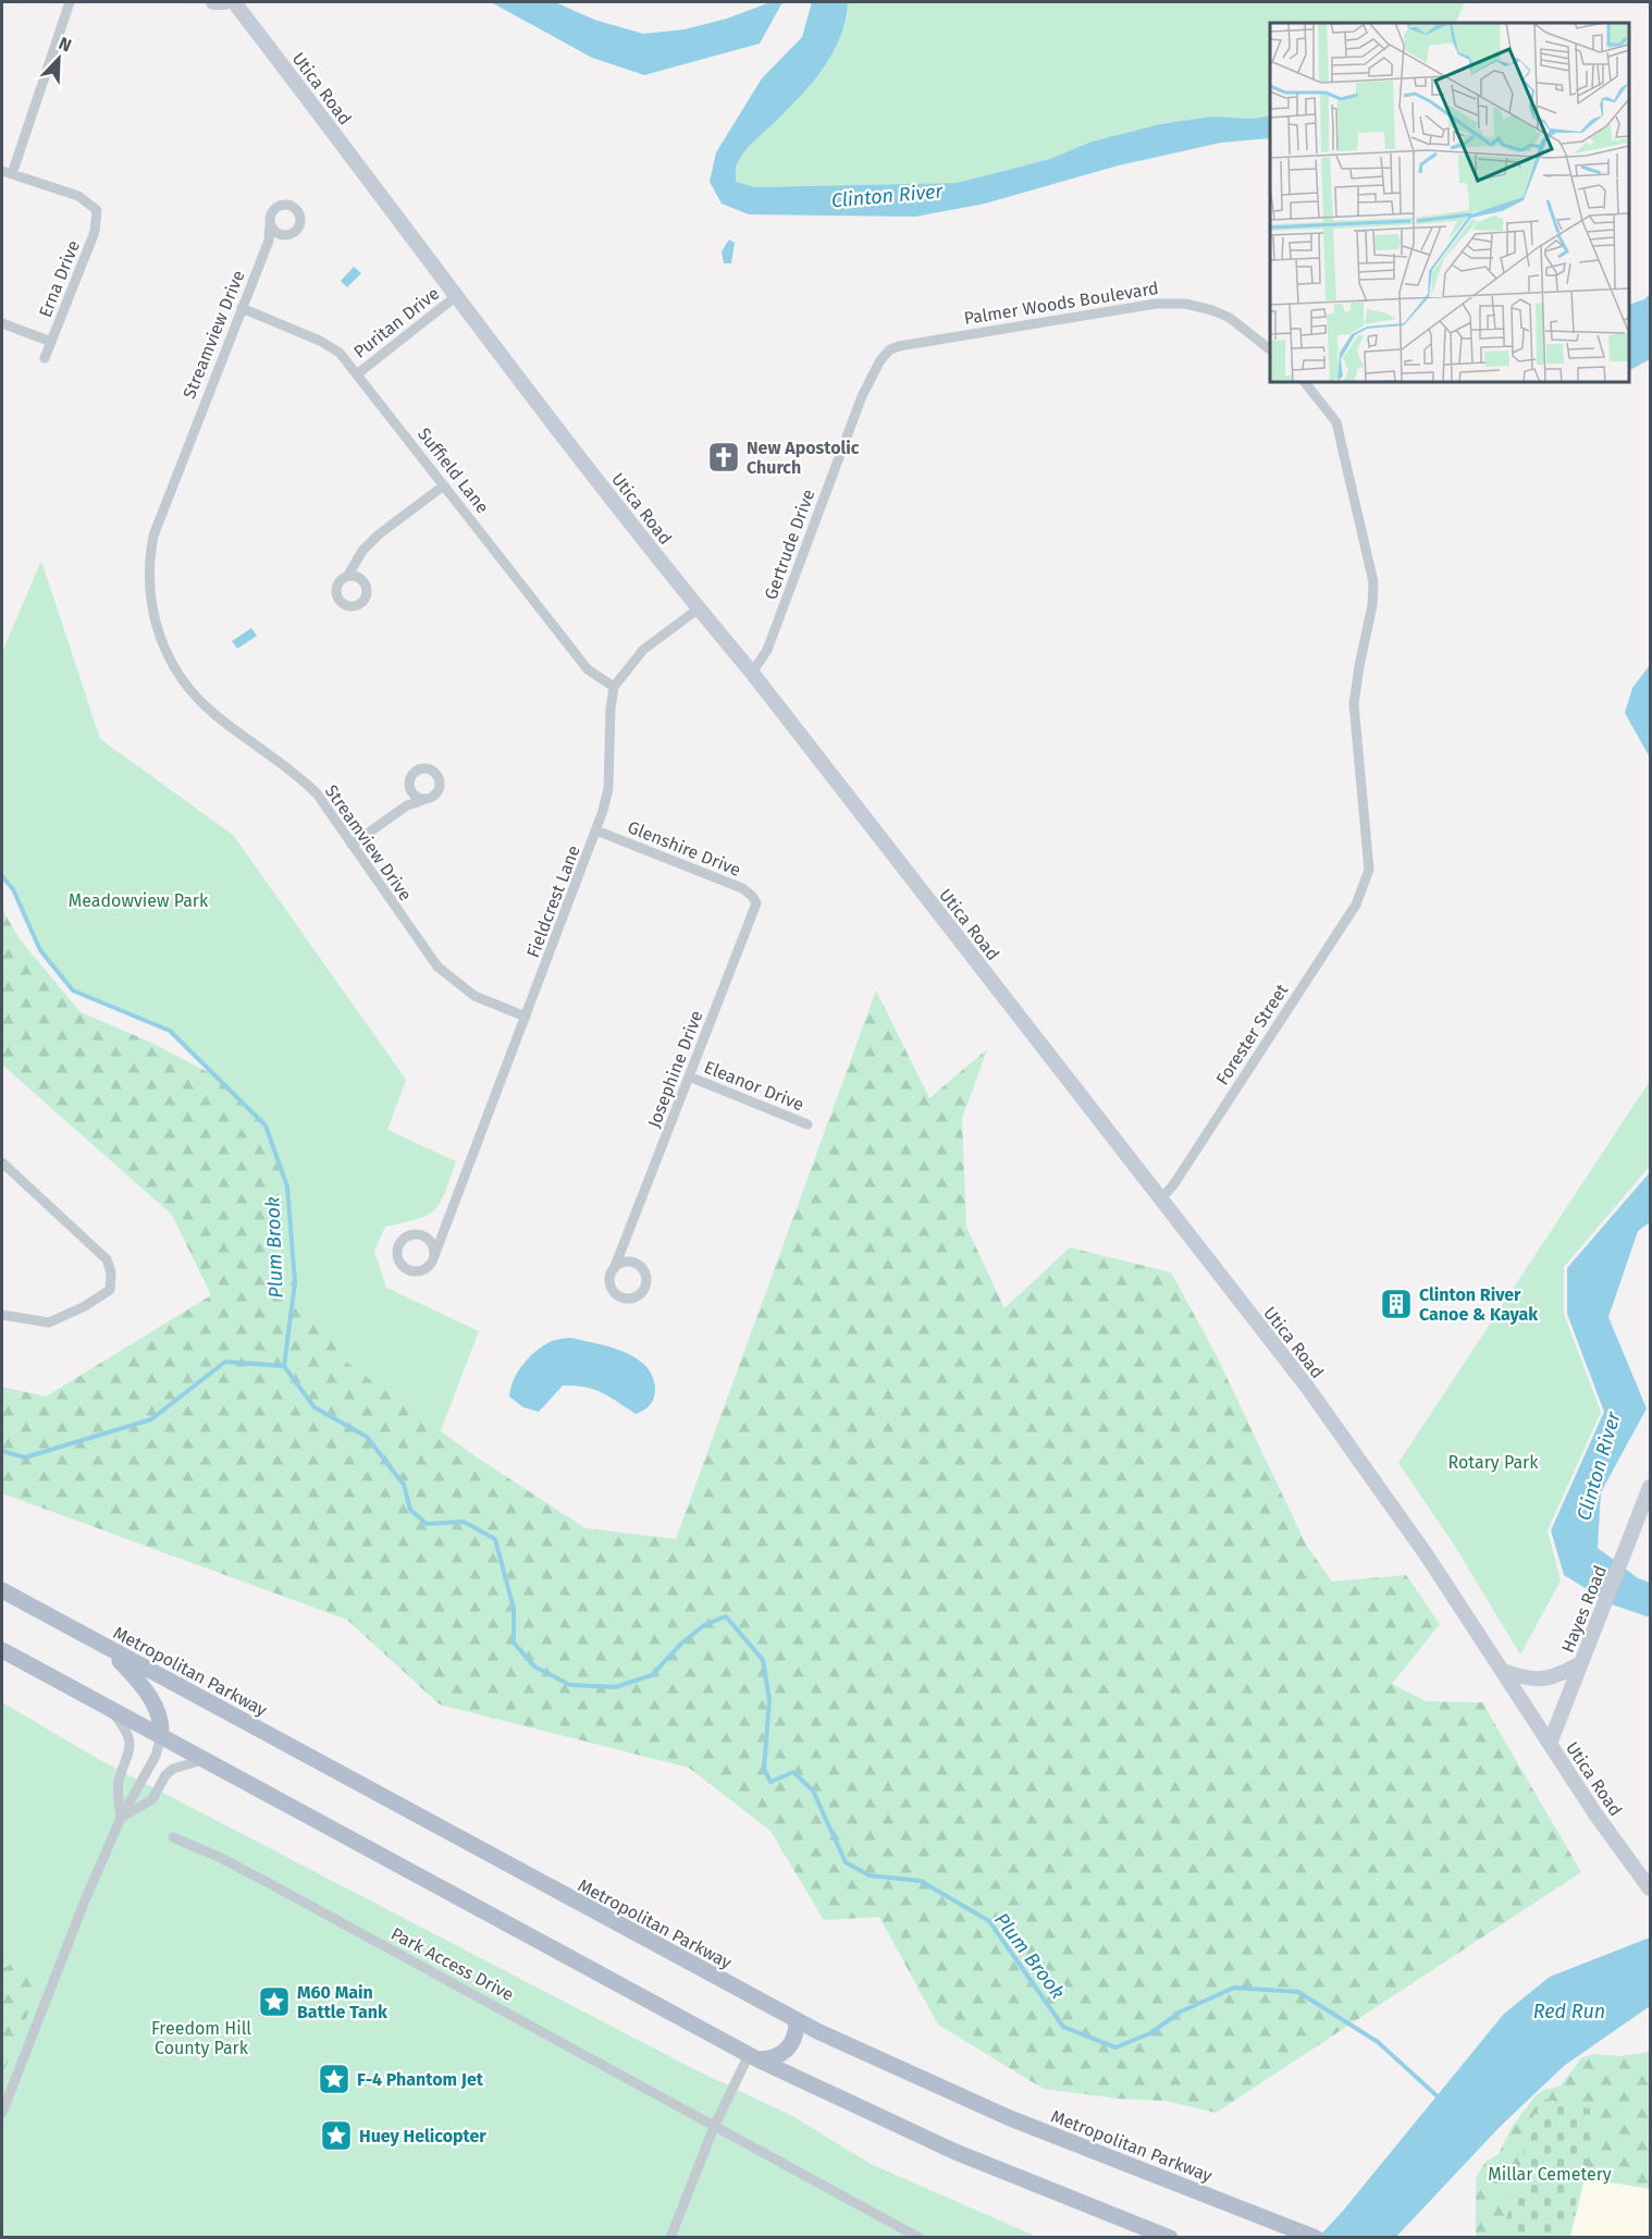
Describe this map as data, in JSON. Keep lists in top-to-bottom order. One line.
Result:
{"streets":{"main road":["Metropolitan Parkway"],"street":["Utica Road","Erna Drive","Palmer Woods Boulevard","Puritan Drive","Streamview Drive","Suffield Lane","Gertrude Drive","Glenshire Drive","Fieldcrest Lane","Forester Street","Josephine Drive","Eleanor Drive","Hayes Road","Park Access Drive"]},"crossings":[["Utica Road","Puritan Drive"],["Utica Road","Gertrude Drive"],["Utica Road","Forester Street"],["Utica Road","Hayes Road"],["Palmer Woods Boulevard","Gertrude Drive"],["Puritan Drive","Suffield Lane"],["Streamview Drive","Suffield Lane"],["Streamview Drive","Fieldcrest Lane"],["Suffield Lane","Fieldcrest Lane"],["Glenshire Drive","Fieldcrest Lane"],["Glenshire Drive","Josephine Drive"],["Josephine Drive","Eleanor Drive"]],"water":["Clinton River","Plum Brook","Red Run"],"parks":["Meadowview Park","Rotary Park","Freedom Hill County Park","Millar Cemetery"],"places":{"church":["New Apostolic Church"],"building":["Clinton River Canoe & Kayak"],"place":["M60 Main Battle Tank","F-4 Phantom Jet","Huey Helicopter"]},"north":"top right"}
